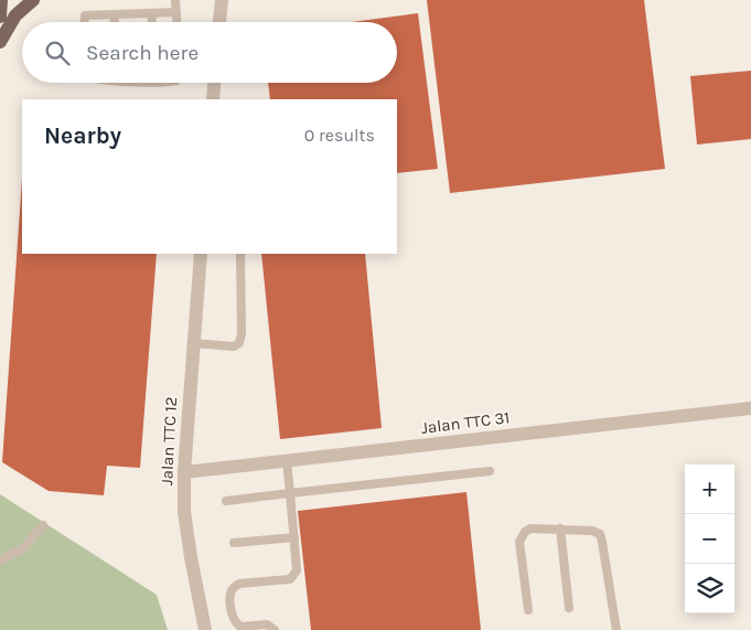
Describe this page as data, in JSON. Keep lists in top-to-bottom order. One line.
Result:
{"streets":{"street":["Jalan TTC 31","Jalan TTC 12"]},"crossings":[["Jalan TTC 31","Jalan TTC 12"]],"page":{"search":"Search here","heading":["Nearby","0 results"],"map_buttons":["+","−"]}}
